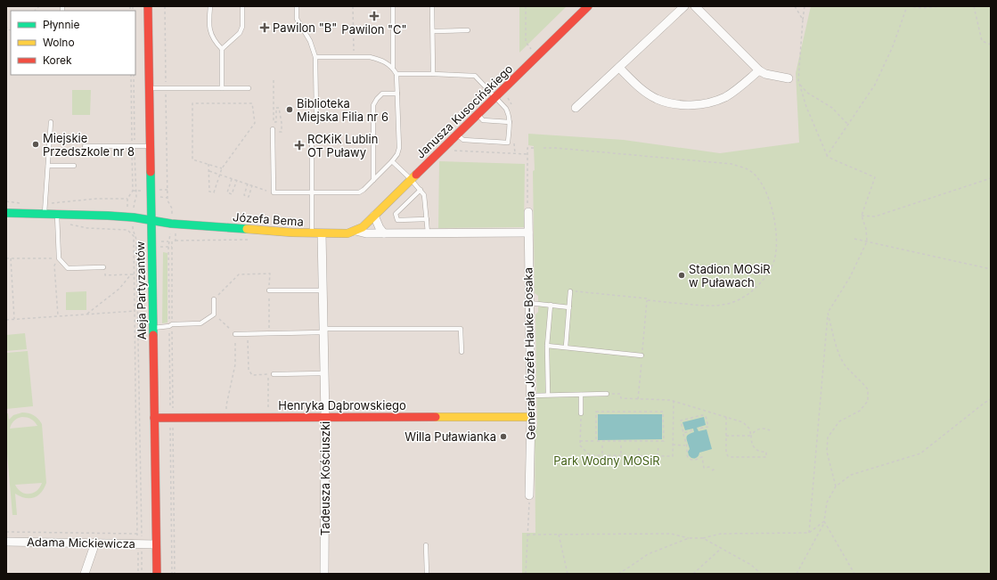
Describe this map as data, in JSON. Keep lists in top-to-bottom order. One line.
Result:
{"streets":{"street":["Janusza Kusocińskiego","Józefa Bema","Aleja Partyzantów","Generała Józefa Hauke-Bosaka","Henryka Dąbrowskiego","Tadeusza Kościuszki","Adama Mickiewicza"]},"crossings":[["Janusza Kusocińskiego","Józefa Bema"],["Józefa Bema","Aleja Partyzantów"],["Józefa Bema","Generała Józefa Hauke-Bosaka"],["Józefa Bema","Tadeusza Kościuszki"],["Aleja Partyzantów","Henryka Dąbrowskiego"],["Aleja Partyzantów","Adama Mickiewicza"],["Generała Józefa Hauke-Bosaka","Henryka Dąbrowskiego"],["Henryka Dąbrowskiego","Tadeusza Kościuszki"]],"parks":["Park Wodny MOSiR"],"places":{"health":["Pawilon \"C\"","Pawilon \"B\"","RCKiK Lublin OT Puławy"],"other":["Biblioteka Miejska Filia nr 6","Miejskie Przedszkole nr 8","Stadion MOSiR w Puławach","Willa Puławianka"]},"legend":["Płynnie","Wolno","Korek"]}
